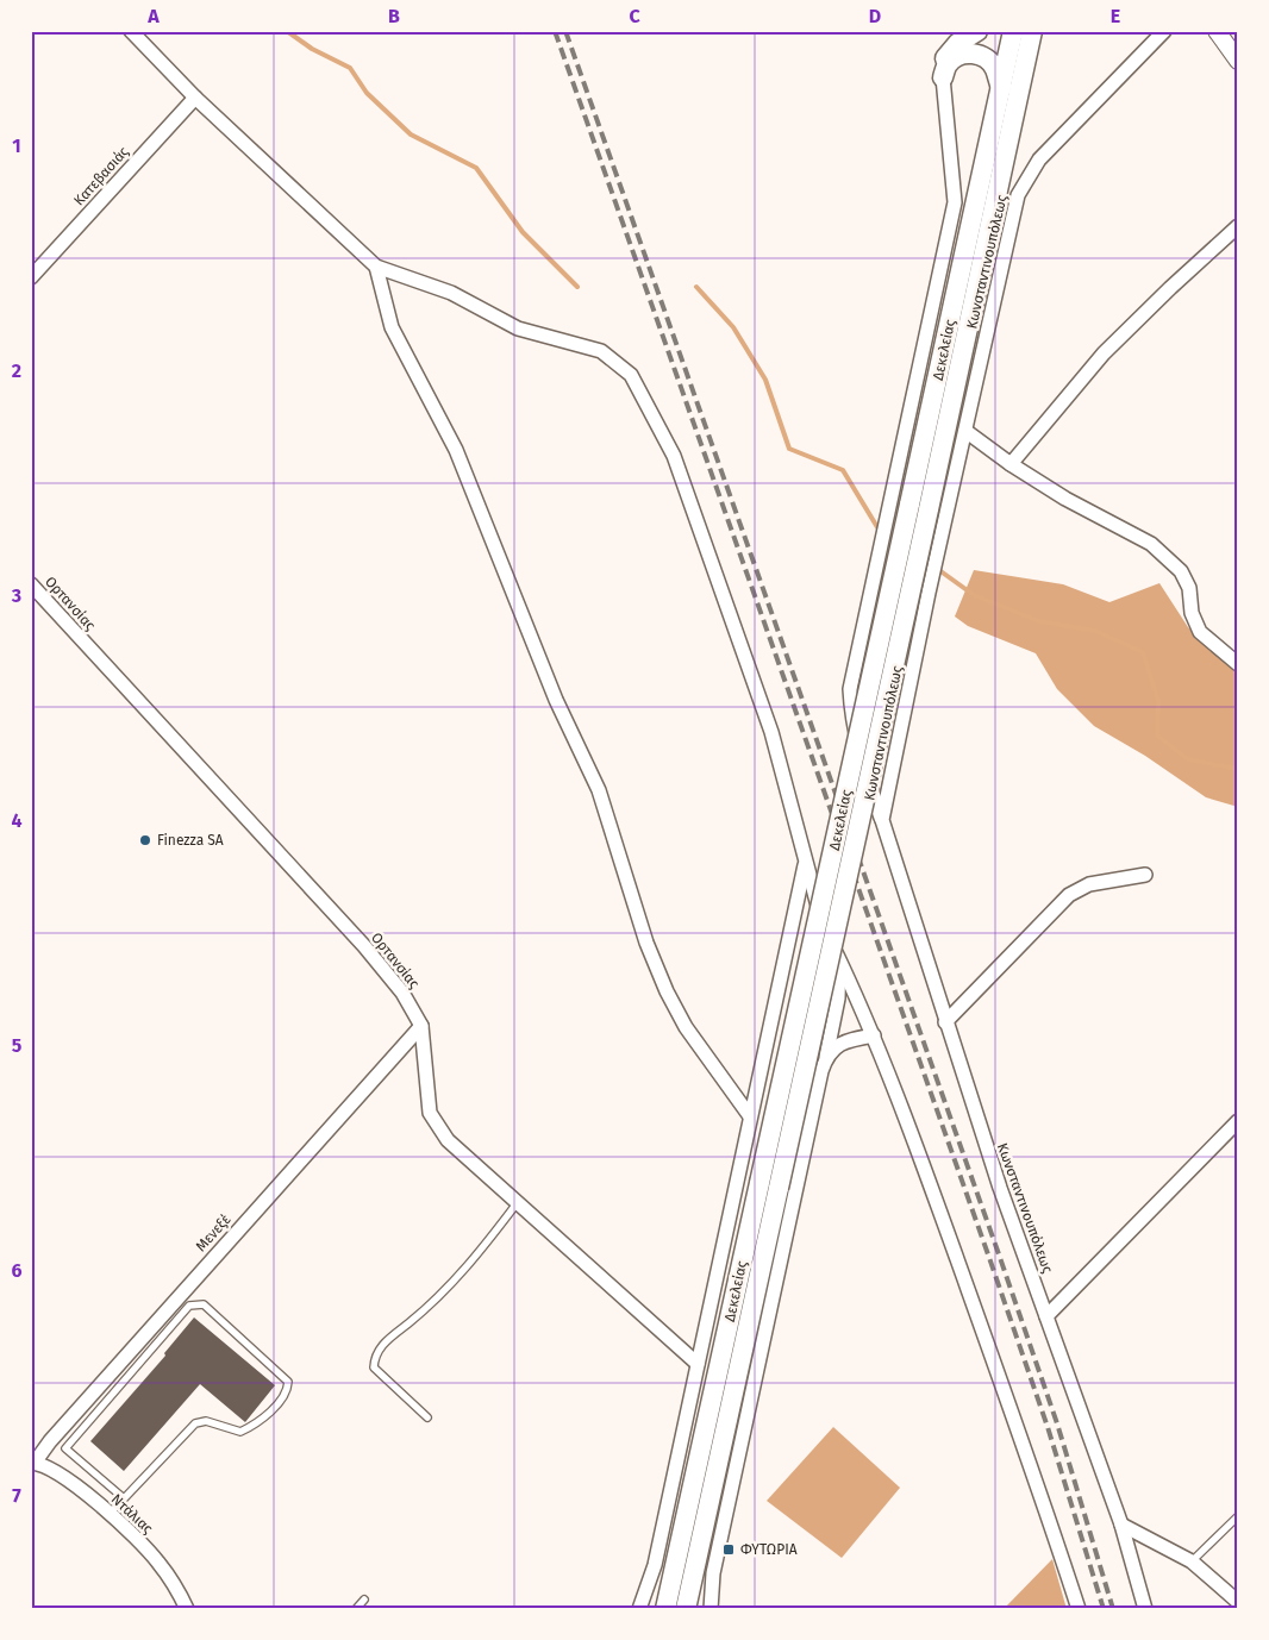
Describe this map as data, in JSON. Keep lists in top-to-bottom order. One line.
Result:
{"streets":{"main road":["Δεκελείας"],"street":["Κατεβασιάς","Κωνσταντινουπόλεως","Ορτανσίας","Μενεξέ","Ντάλιας"]},"crossings":[["Ορτανσίας","Μενεξέ"],["Μενεξέ","Ντάλιας"]],"places":{"other":["Finezza SA"],"transit":["ΦΥΤΩΡΙΑ"]},"grid":{"columns":["A","B","C","D","E"],"rows":["1","2","3","4","5","6","7"]}}
